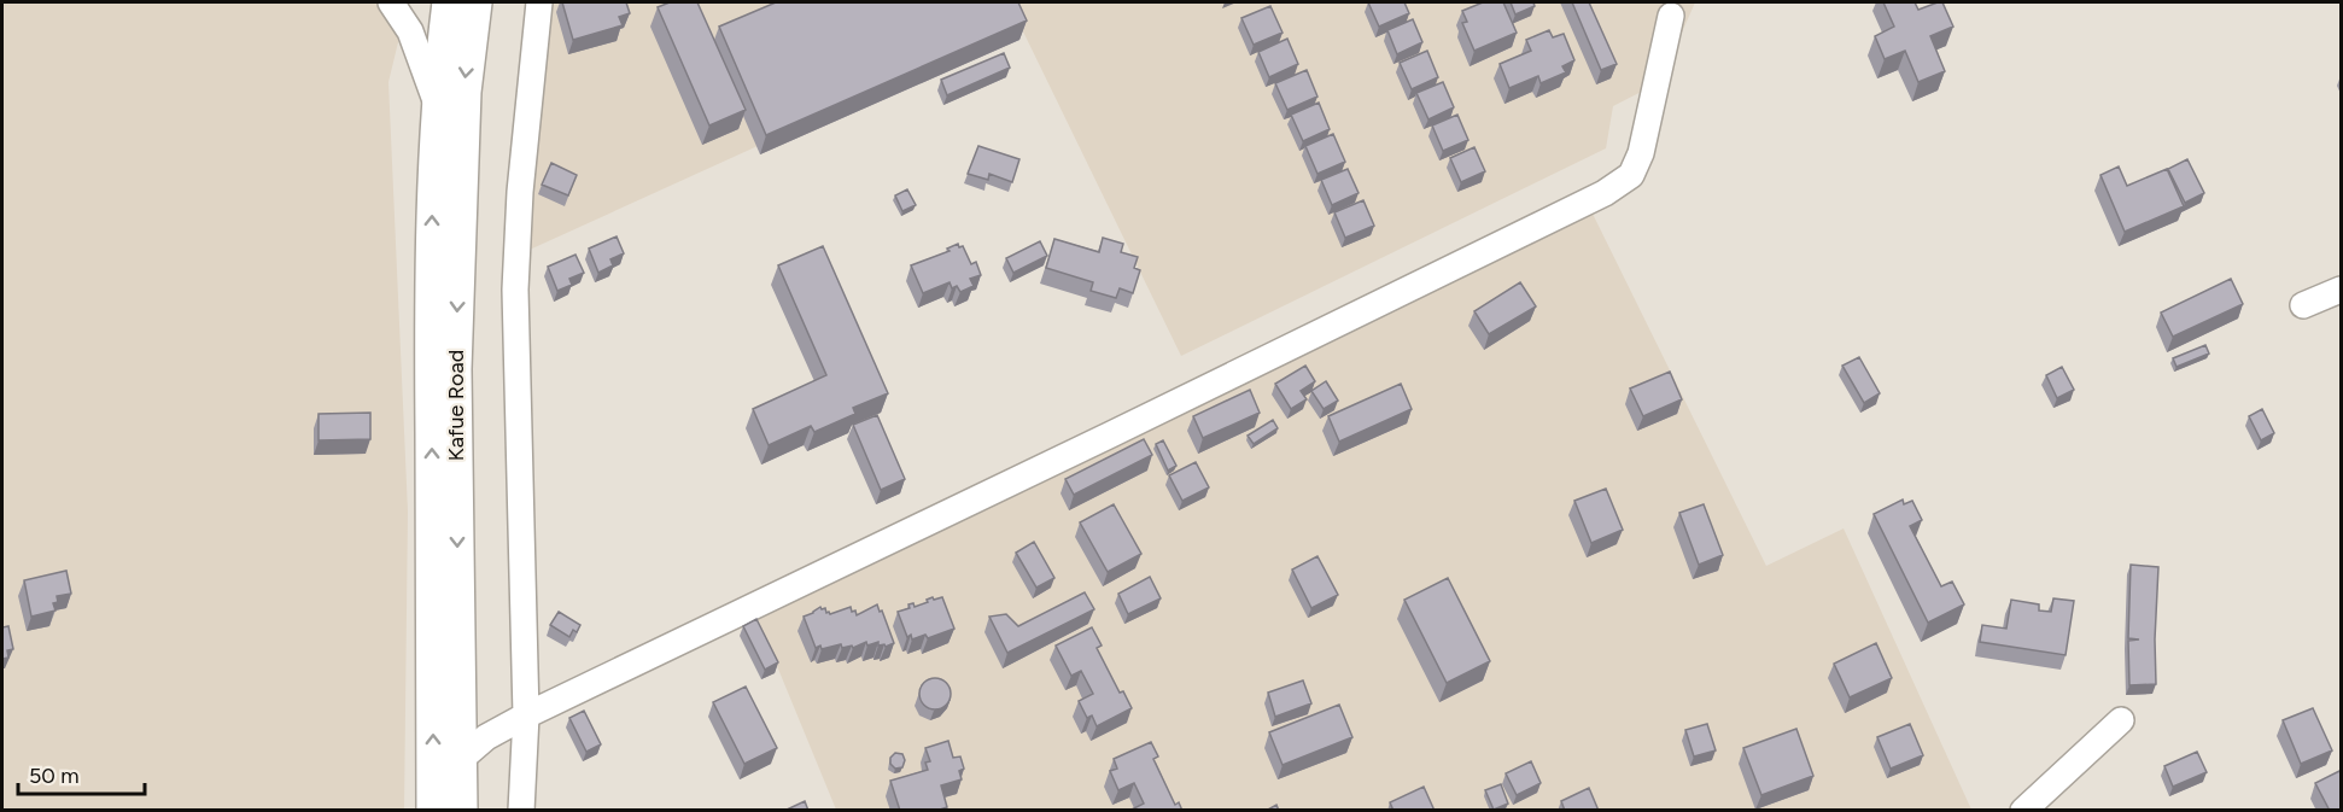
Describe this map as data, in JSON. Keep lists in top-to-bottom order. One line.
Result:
{"streets":{"main road":["Kafue Road"]},"scale_bar":"50 m"}
